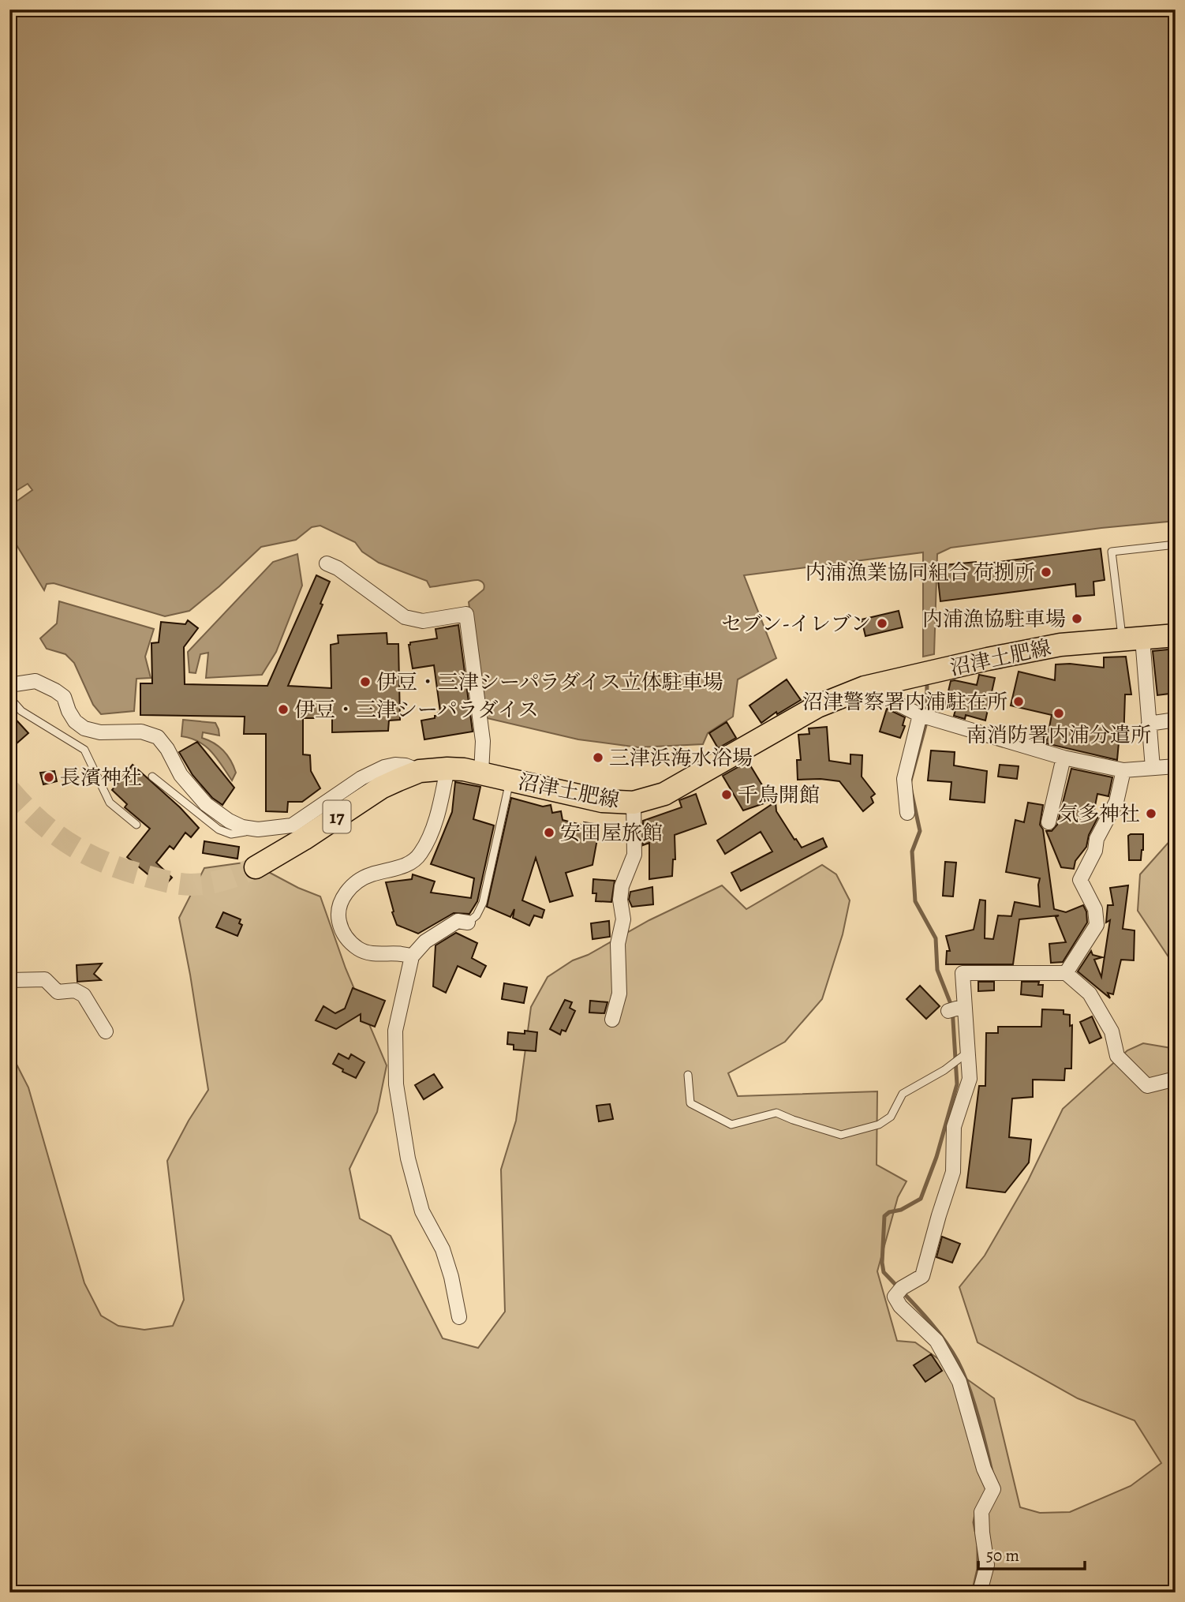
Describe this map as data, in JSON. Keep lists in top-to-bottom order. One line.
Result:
{"streets":{"main road":["沼津土肥線","17"]},"places":["内浦漁業協同組合 荷捌所","内浦漁協駐車場","セブン-イレブン","伊豆・三津シーパラダイス立体駐車場","沼津警察署内浦駐在所","伊豆・三津シーパラダイス","南消防署内浦分遣所","三津浜海水浴場","長濱神社","千鳥開館","気多神社","安田屋旅館"],"scale_bar":"50 m"}
